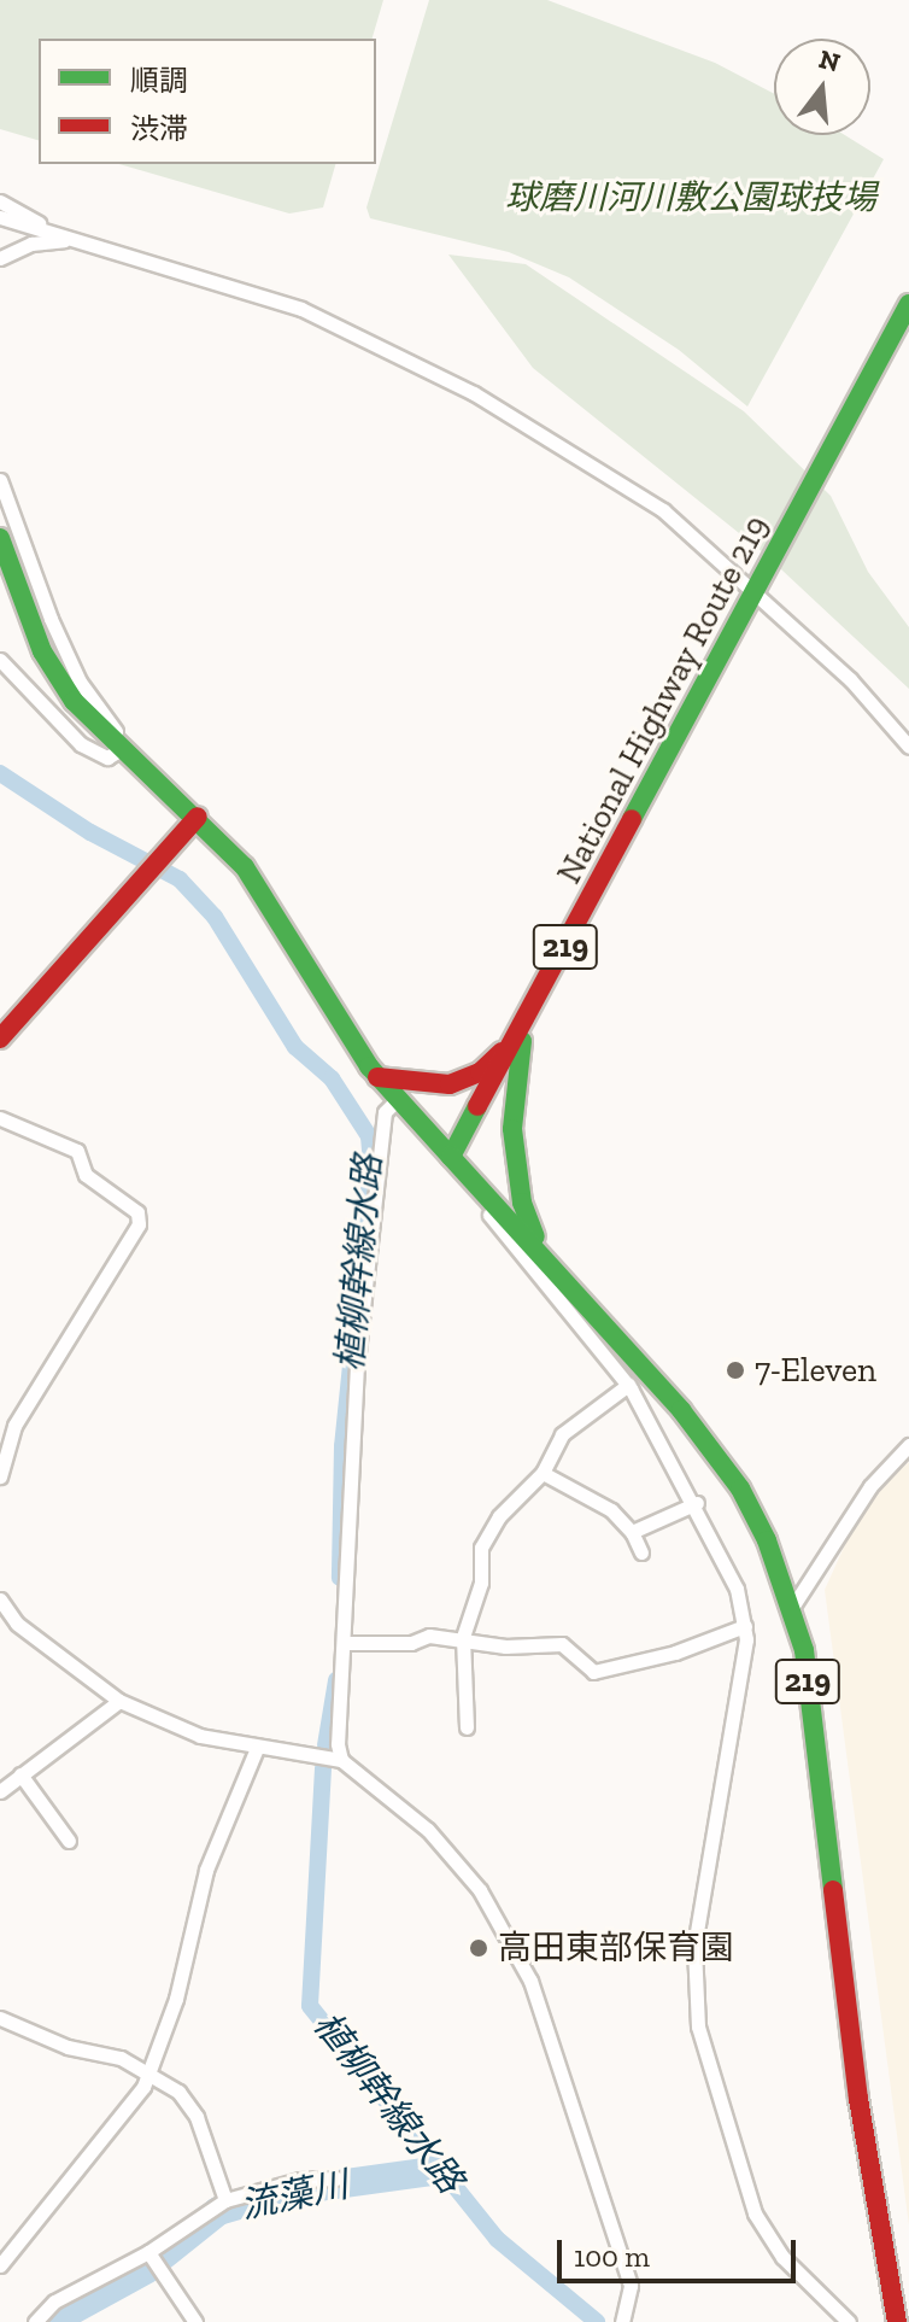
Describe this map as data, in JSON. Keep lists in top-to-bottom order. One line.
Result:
{"streets":{"main road":["National Highway Route 219","219"]},"crossings":[["National Highway Route 219","219"]],"water":["植柳幹線水路","流藻川"],"parks":["球磨川河川敷公園球技場"],"places":["7-Eleven","高田東部保育園"],"legend":["順調","渋滞"],"scale_bar":"100 m","north":"top"}
